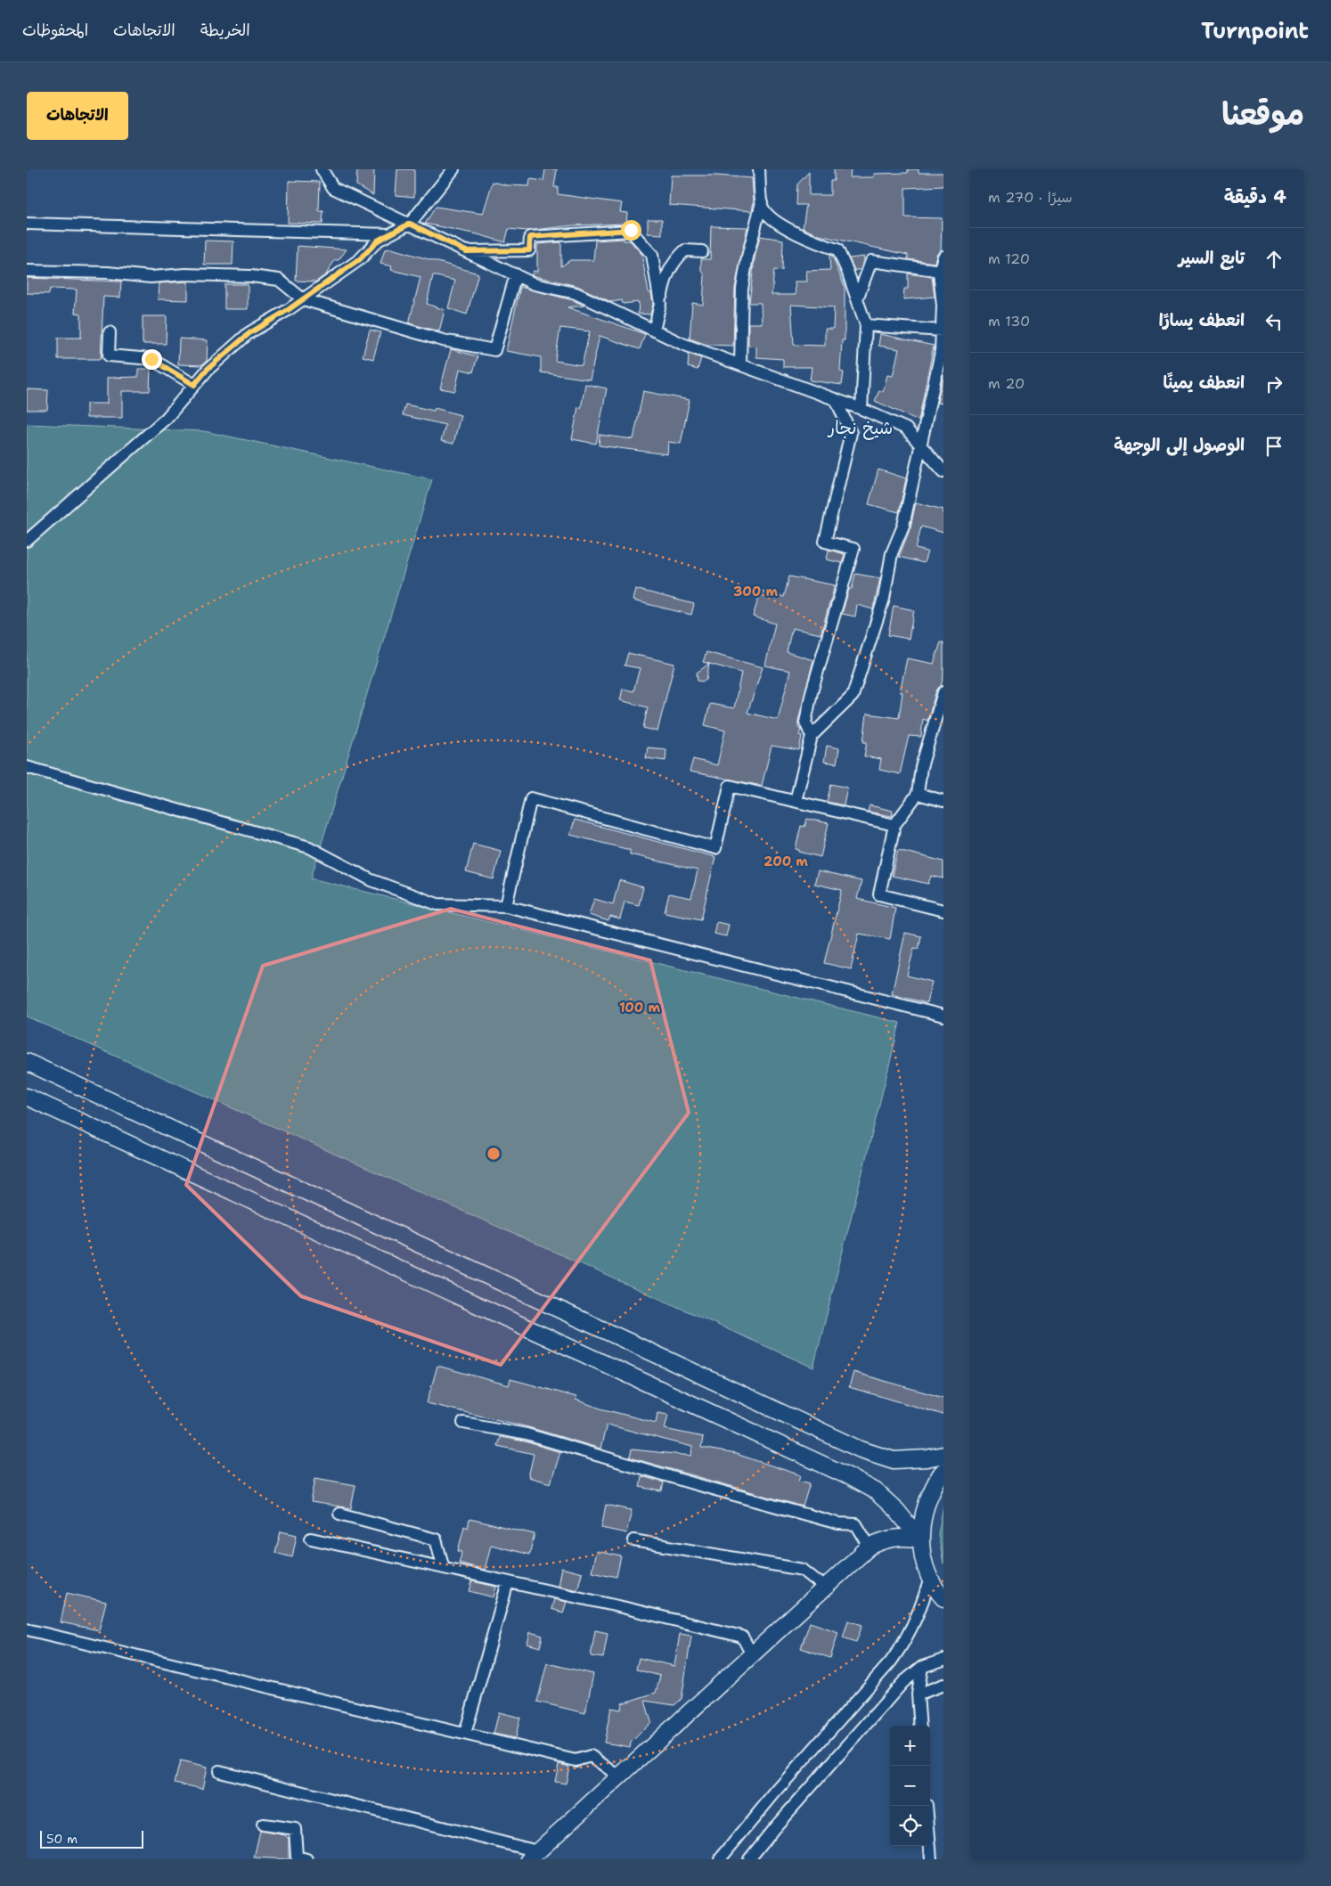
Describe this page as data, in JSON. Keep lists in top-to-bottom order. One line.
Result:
{"districts":["شيخ نجار"],"scale_bar":"50 m","page":{"header":"Turnpoint","nav":["الخريطة","الاتجاهات","المحفوظات"],"title":"موقعنا","buttons":"الاتجاهات","heading":["4 دقيقة","سيرًا · 270 m"],"list":[["تابع السير","120 m"],["انعطف يسارًا","130 m"],["انعطف يمينًا","20 m"],"الوصول إلى الوجهة"],"map_buttons":["+","−"],"scale":"50 m"},"rings":["300 m","200 m","100 m"]}
